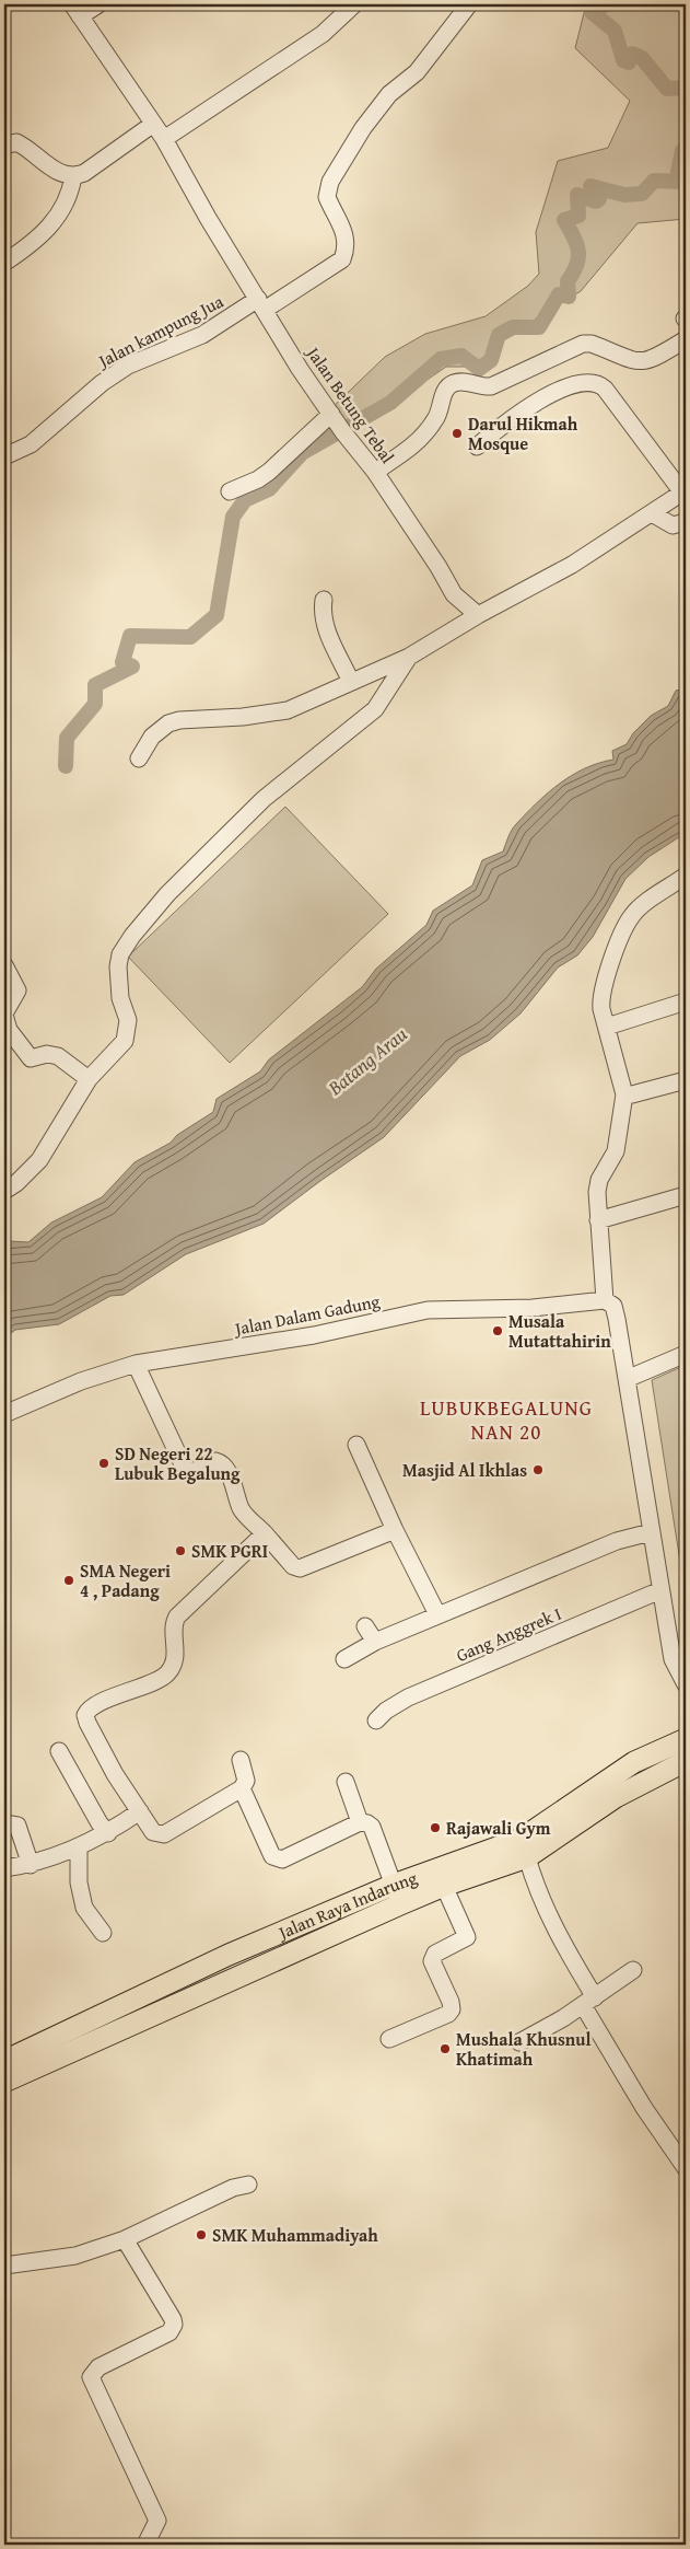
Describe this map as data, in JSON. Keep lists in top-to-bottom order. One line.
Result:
{"streets":{"main road":["Jalan Raya Indarung"],"street":["Jalan kampung Jua","Jalan Betung Tebal","Jalan Dalam Gadung","Gang Anggrek I"]},"crossings":[["Jalan kampung Jua","Jalan Betung Tebal"]],"districts":["LUBUKBEGALUNG NAN 20"],"water":["Batang Arau"],"places":["Darul Hikmah Mosque","Musala Mutattahirin","SD Negeri 22 Lubuk Begalung","Masjid Al Ikhlas","SMK PGRI","SMA Negeri 4 , Padang","Rajawali Gym","Mushala Khusnul Khatimah","SMK Muhammadiyah"]}
